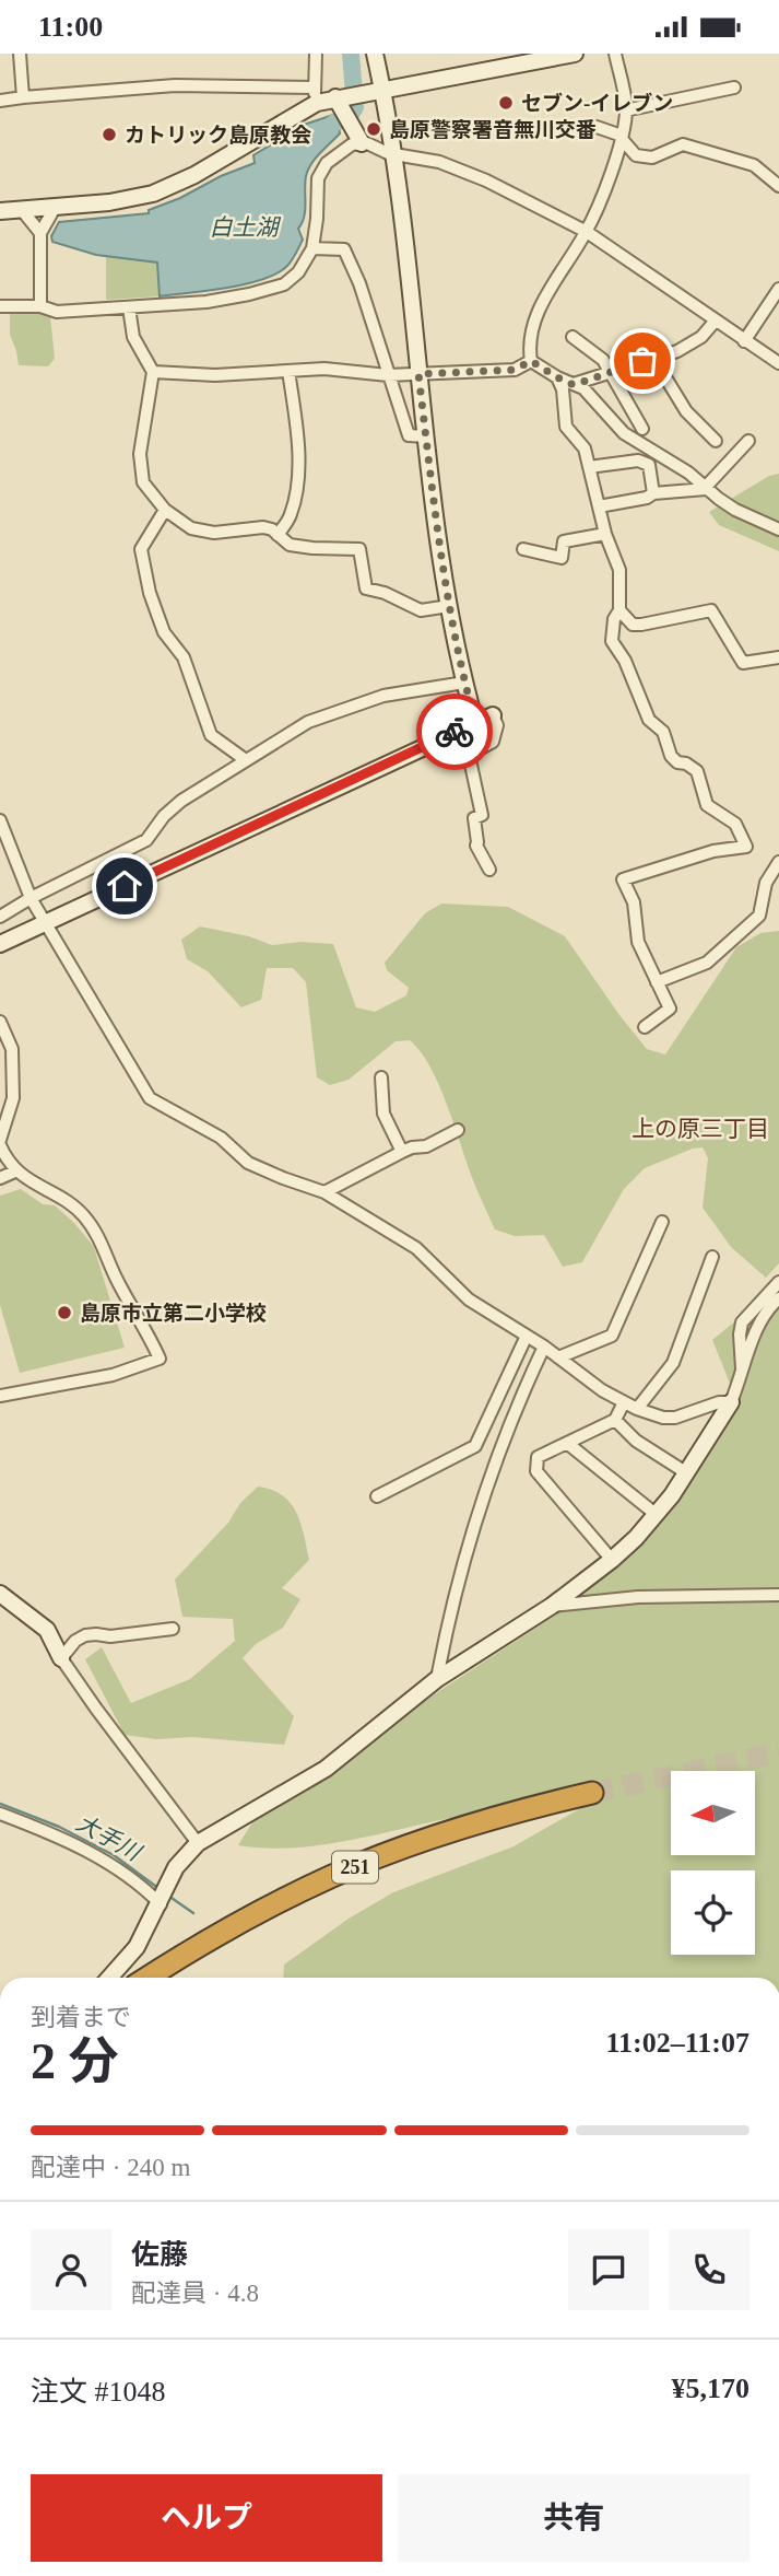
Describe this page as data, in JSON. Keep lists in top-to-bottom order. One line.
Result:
{"streets":{"highway":["251"]},"districts":["上の原三丁目"],"water":["白土湖","大手川"],"places":["セブン-イレブン","島原警察署音無川交番","カトリック島原教会","島原市立第二小学校"],"north":"left","page":{"status":"11:00","heading":["2 分","到着まで","11:02–11:07"],"panel":["佐藤","配達員 · 4.8","注文 #1048","¥5,170"],"bar":"配達中 · 240 m","buttons":["ヘルプ","共有"]}}
